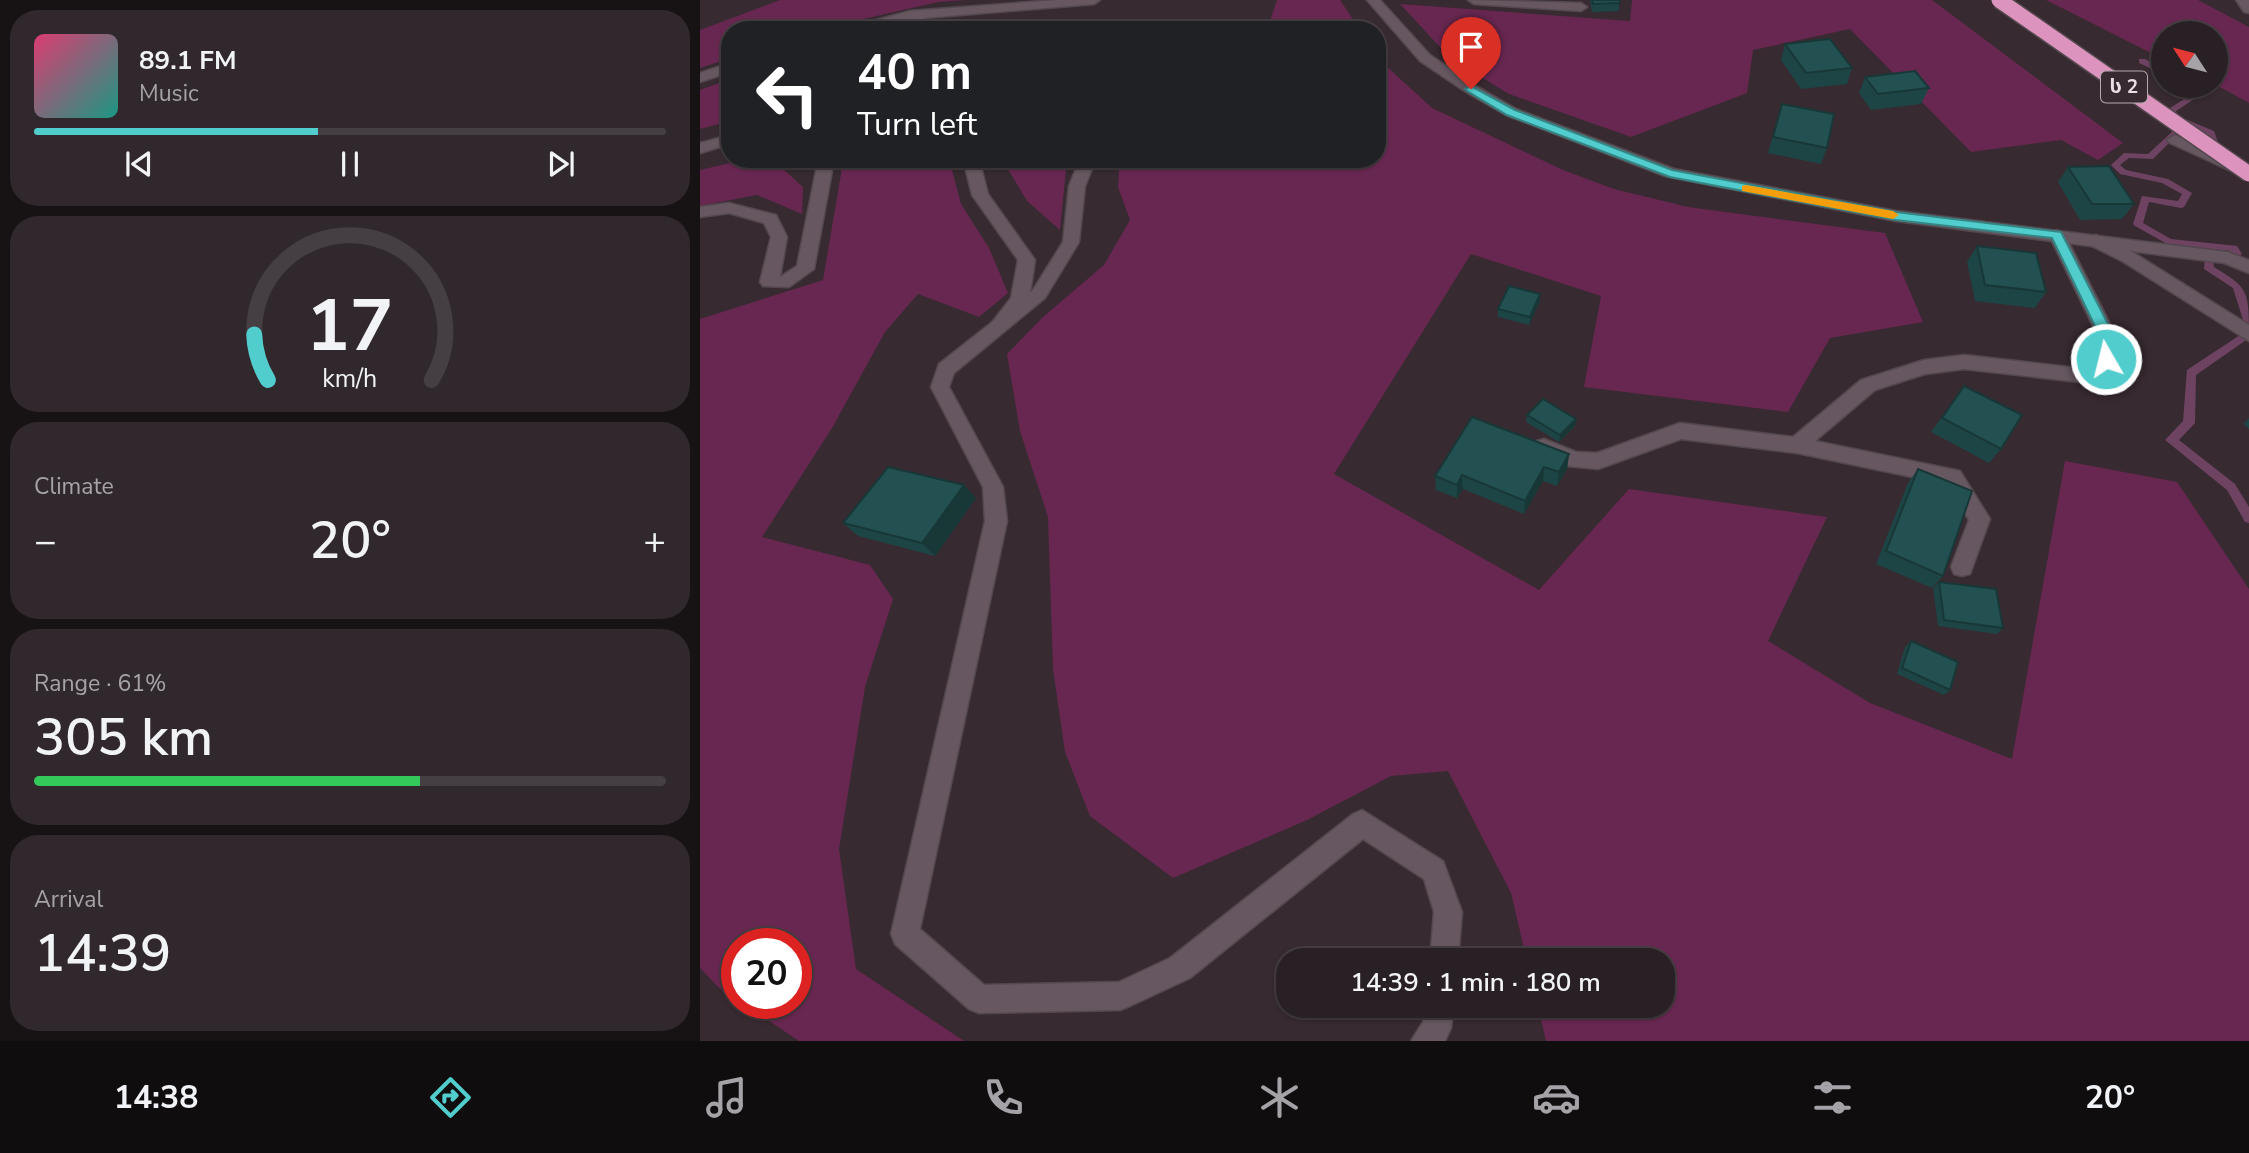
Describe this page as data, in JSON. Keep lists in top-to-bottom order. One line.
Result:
{"streets":{"highway":["ს 2"]},"north":"top left","page":{"turn":["40 m","Turn left"],"song":["89.1 FM","Music"],"tile":["Climate",["Range · 61%","305 km"],["Arrival","14:39"]],"heat":["−","20°","+"],"limit":"20","trip":"14:39 · 1 min · 180 m","tabs":["14:38","20°"],"gauge":["17","km/h"]}}
